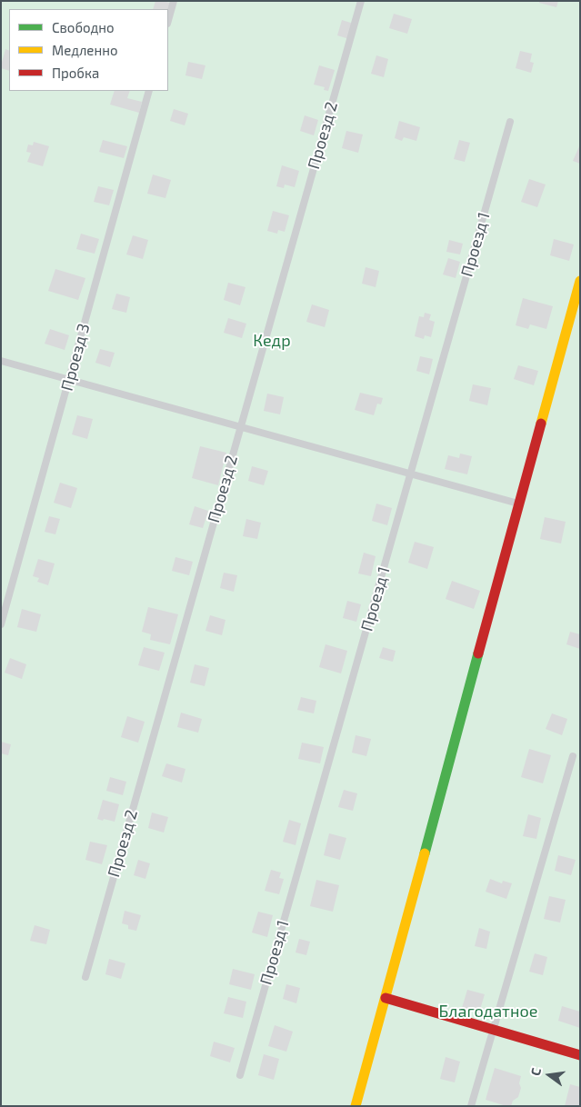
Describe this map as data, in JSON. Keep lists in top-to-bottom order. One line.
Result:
{"streets":{"lane":["Проезд 2","Проезд 1","Проезд 3"]},"parks":["Кедр","Благодатное"],"legend":["Свободно","Медленно","Пробка"],"north":"left"}
